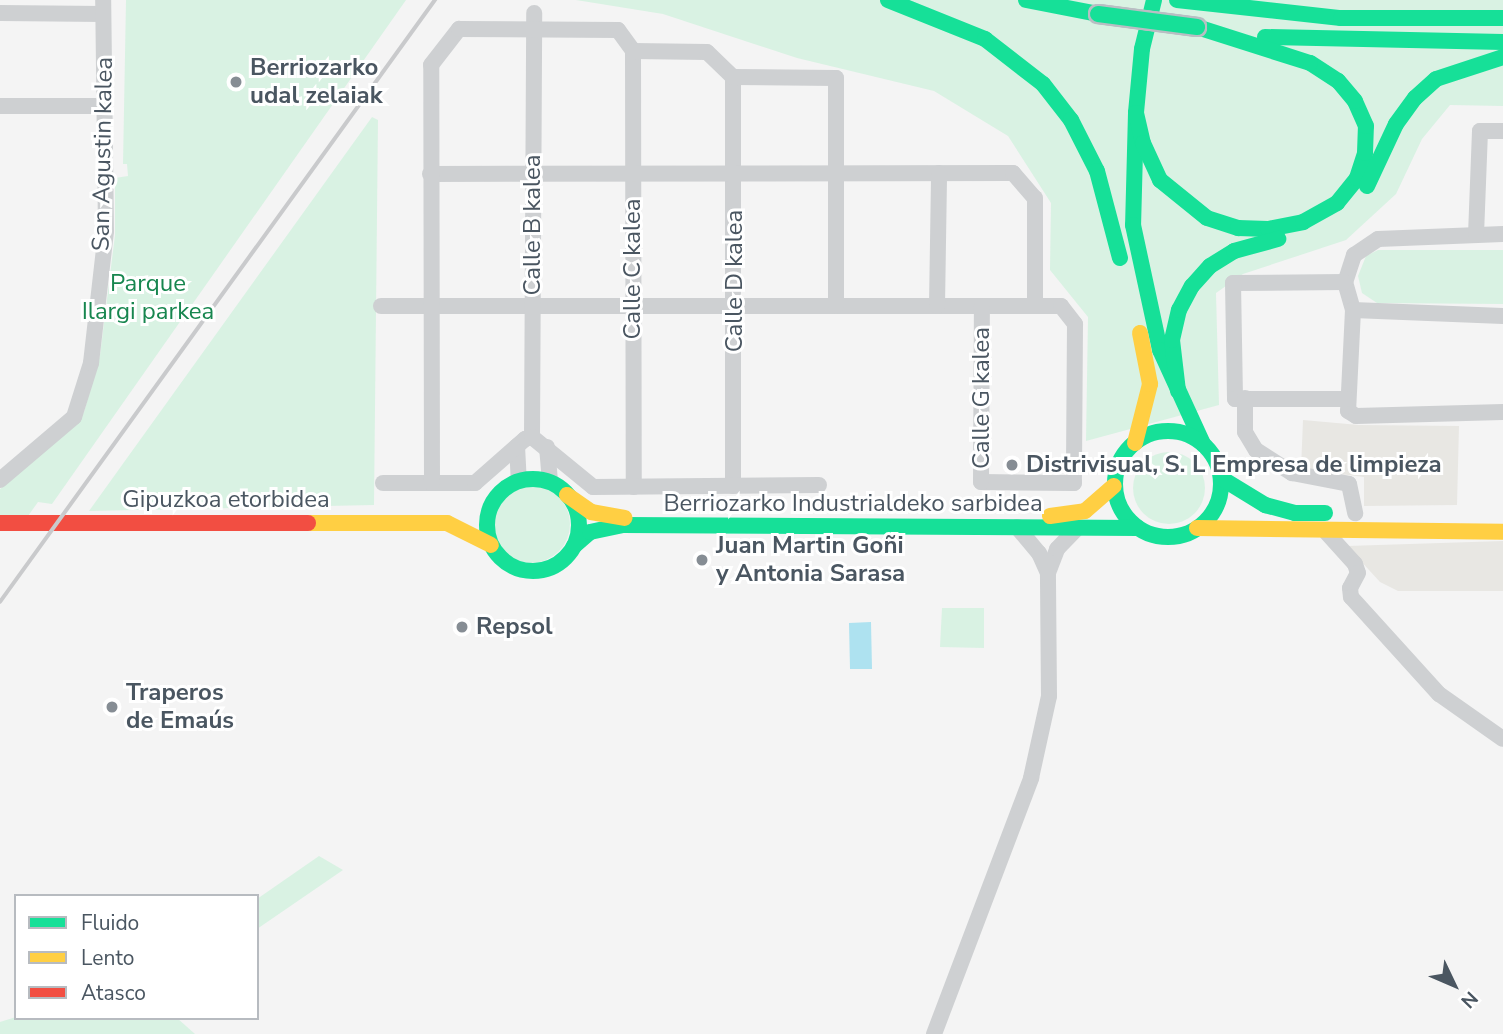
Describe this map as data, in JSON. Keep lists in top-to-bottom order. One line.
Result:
{"streets":{"main road":["Gipuzkoa etorbidea","Berriozarko Industrialdeko sarbidea"],"street":["San Agustin kalea","Calle B kalea","Calle C kalea","Calle D kalea","Calle G kalea"]},"crossings":[["Gipuzkoa etorbidea","Berriozarko Industrialdeko sarbidea"]],"parks":["Parque Ilargi parkea"],"places":["Berriozarko udal zelaiak","Distrivisual, S. L Empresa de limpieza","Juan Martin Goñi y Antonia Sarasa","Repsol","Traperos de Emaús"],"legend":["Fluido","Lento","Atasco"],"north":"bottom right"}
